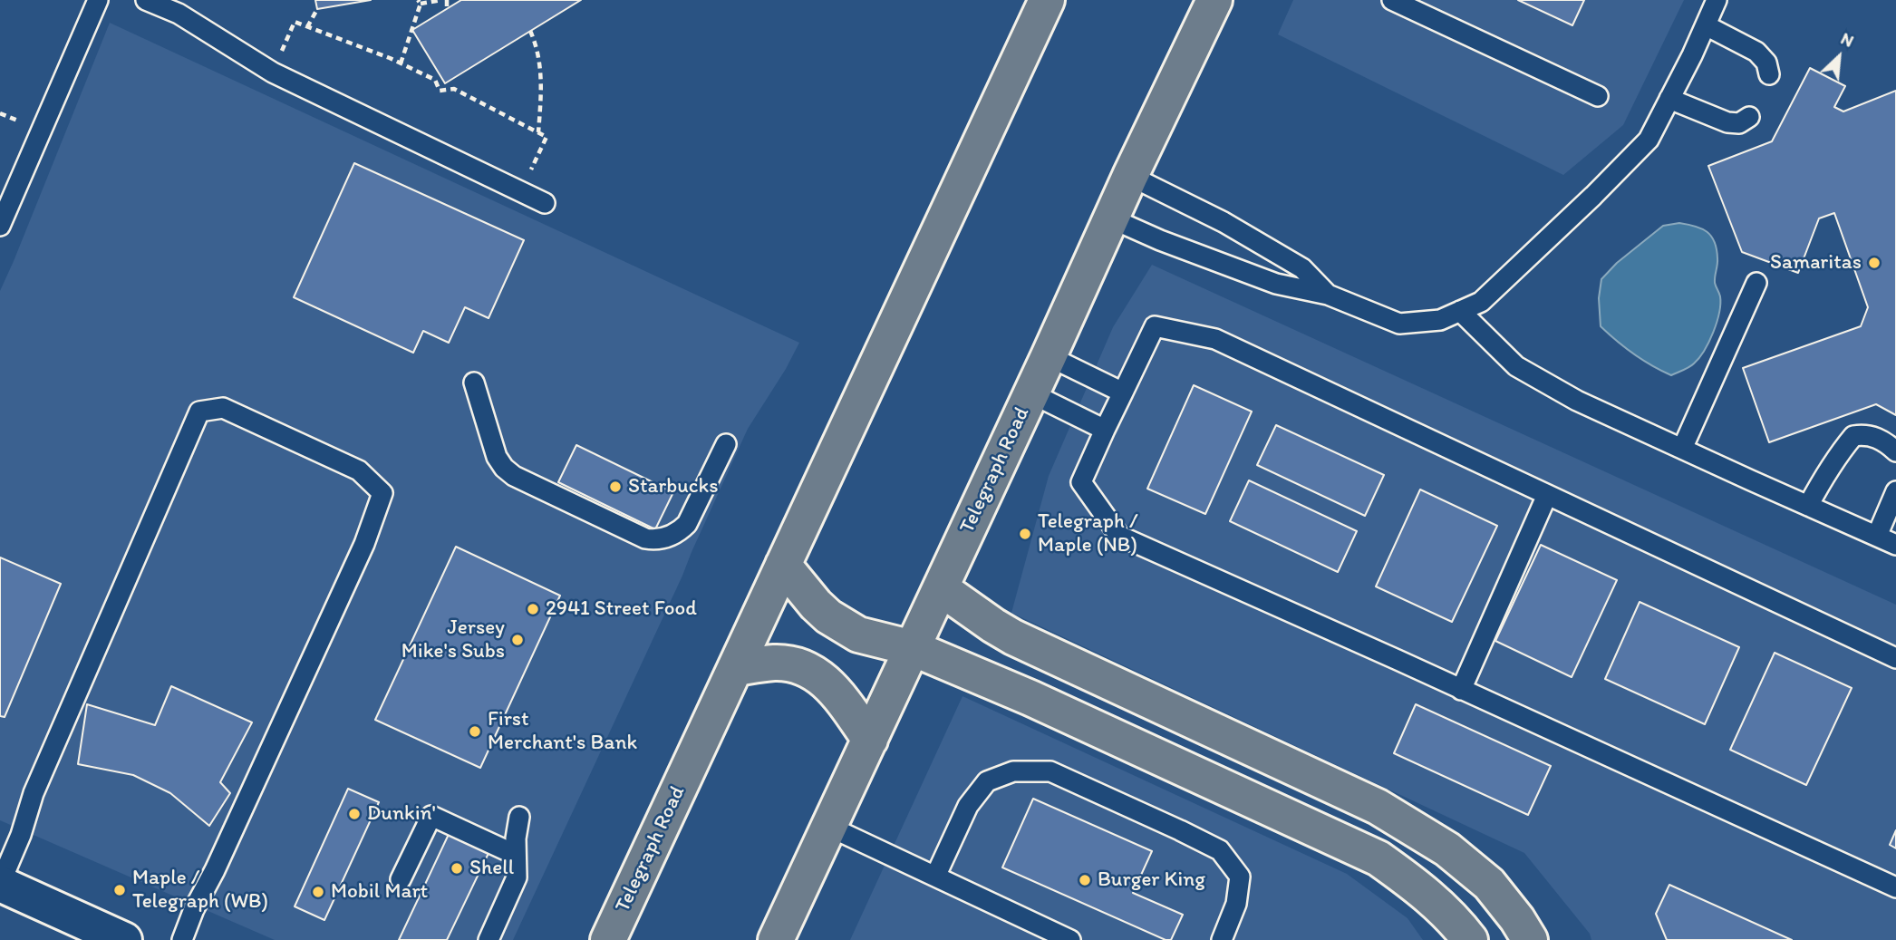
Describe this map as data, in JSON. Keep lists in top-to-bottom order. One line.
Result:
{"streets":{"highway":["Telegraph Road"]},"places":["Samaritas","Starbucks","Telegraph / Maple (NB)","2941 Street Food","Jersey Mike's Subs","First Merchant's Bank","Dunkin'","Shell","Burger King","Maple / Telegraph (WB)","Mobil Mart"],"north":"top right"}
